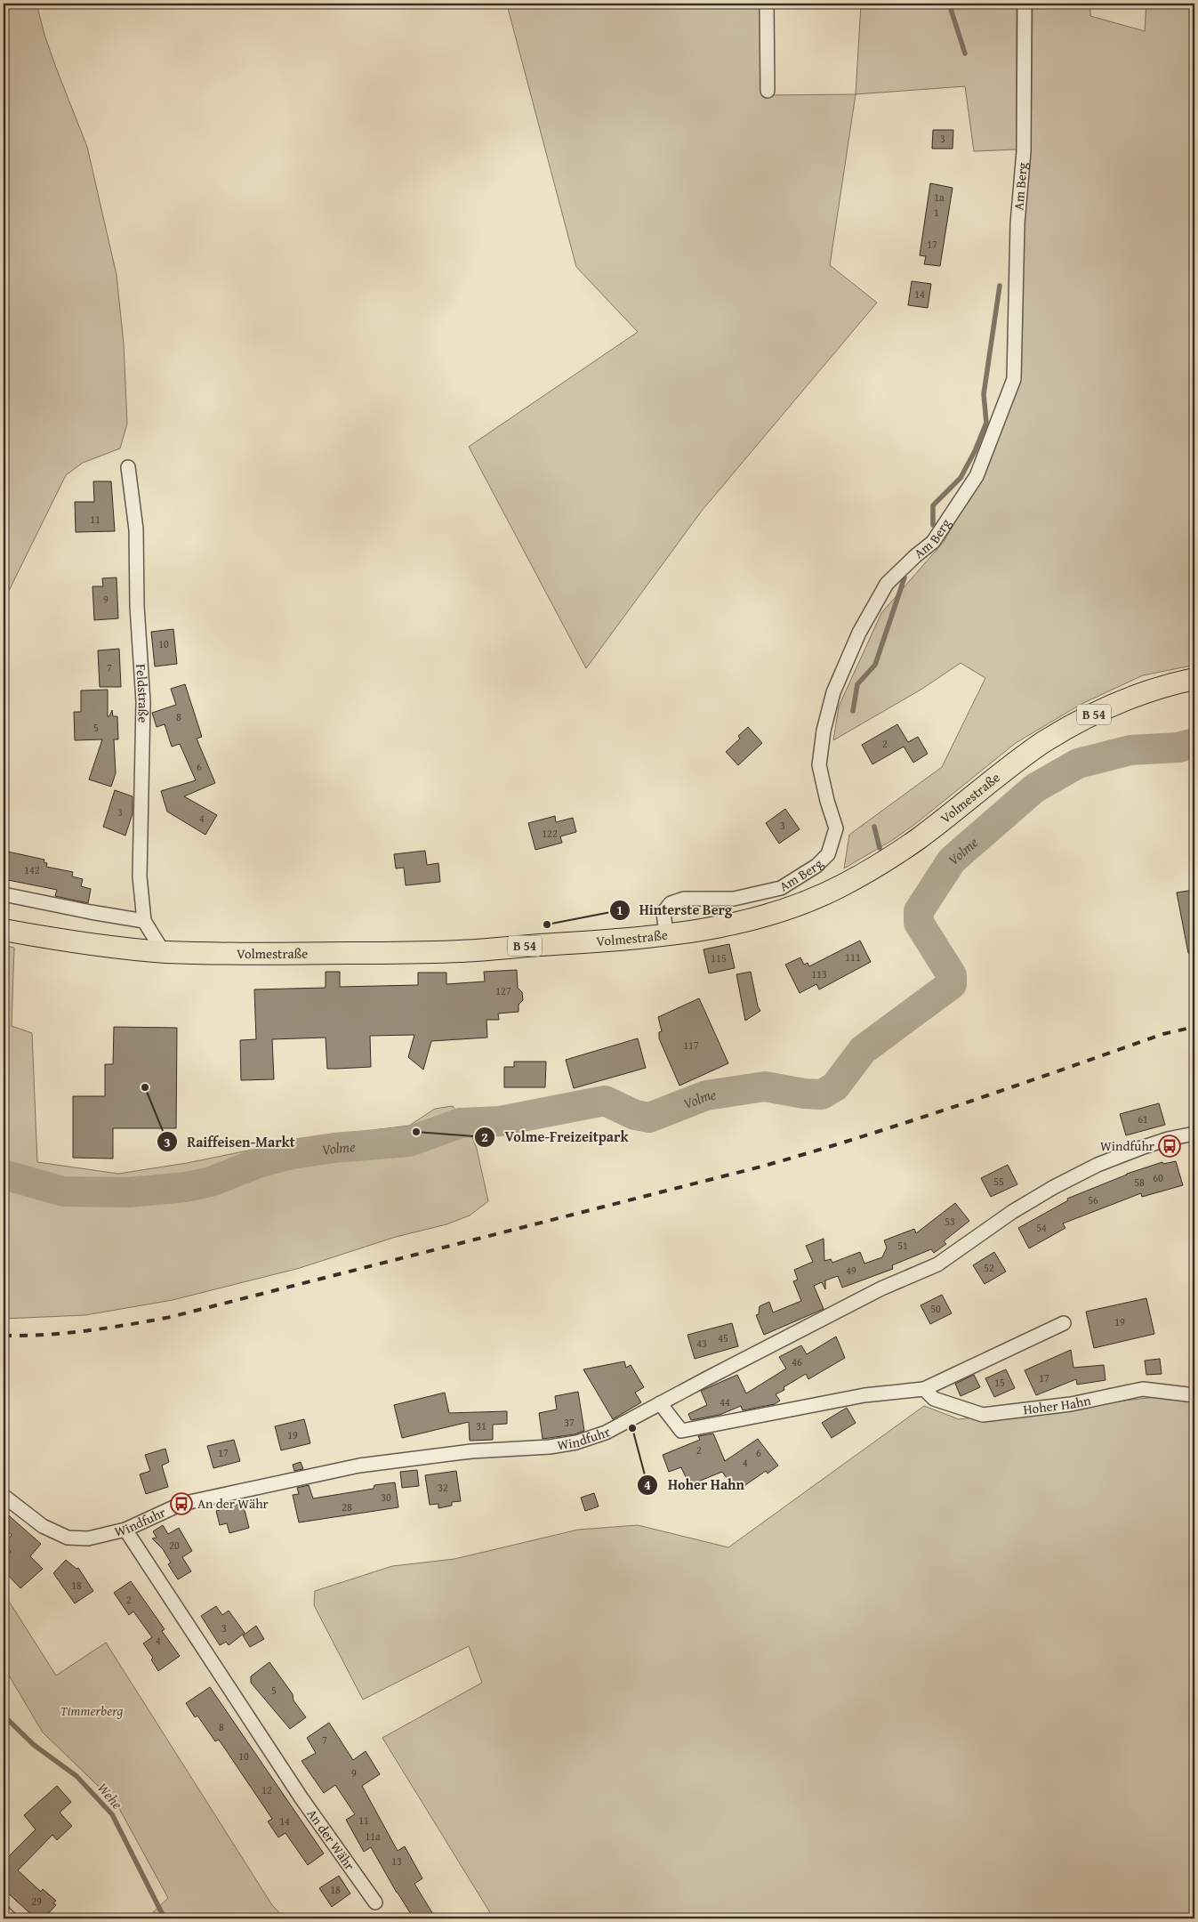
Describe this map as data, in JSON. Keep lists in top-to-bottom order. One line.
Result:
{"streets":{"main road":["B 54","Volmestraße"],"street":["Am Berg","Feldstraße","Hoher Hahn","Windfuhr","An der Währ"]},"crossings":[["Am Berg","Volmestraße"],["Windfuhr","An der Währ"]],"water":["Volme","Wehe"],"parks":["Timmerberg"],"places":{"other":["Hinterste Berg","Raiffeisen-Markt","Volme-Freizeitpark","Hoher Hahn"],"bus stop":["Windfuhr","An der Währ"]},"house_numbers":["3","1a","1","17","14","11","9","10","7","8","5","2","6","3","4","3","122","142","111","115","113","127","117","61","60","55","58","56","53","54","51","52","49","50","19","45","43","46","17","15","44","37","31","19","2","17","6","4","32","30","28","20","18","2","3","4","5","8","7","10","9","12","11","14","11a","13","18","29"]}
